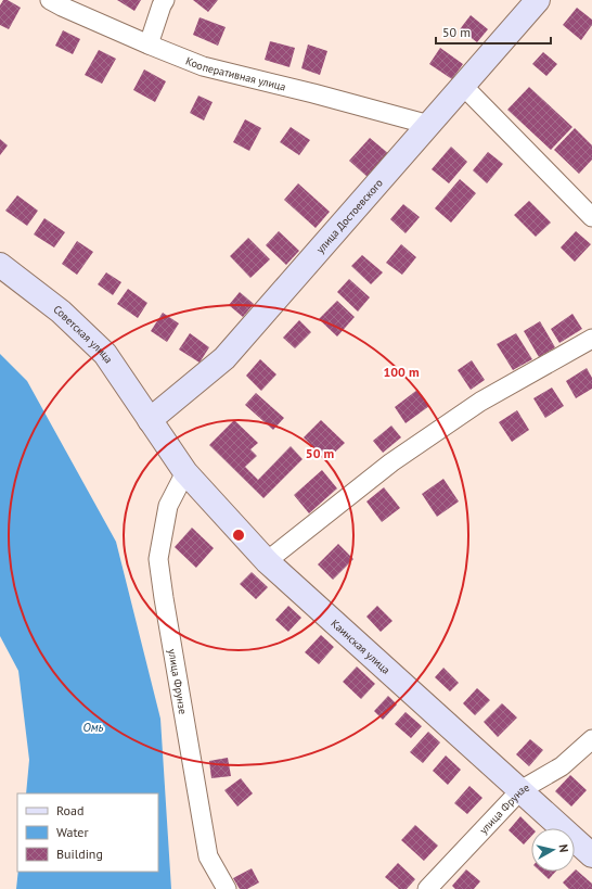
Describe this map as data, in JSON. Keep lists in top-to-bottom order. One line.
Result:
{"streets":{"main road":["улица Достоевского","Советская улица","Каинская улица"],"street":["Кооперативная улица","улица Фрунзе"]},"crossings":[["Кооперативная улица","улица Достоевского"],["улица Достоевского","Советская улица"],["улица Достоевского","Каинская улица"],["Советская улица","Каинская улица"],["Каинская улица","улица Фрунзе"]],"water":["Омь"],"legend":["Road","Water","Building"],"scale_bar":"50 m","north":"right","rings":["100 m","50 m"]}
